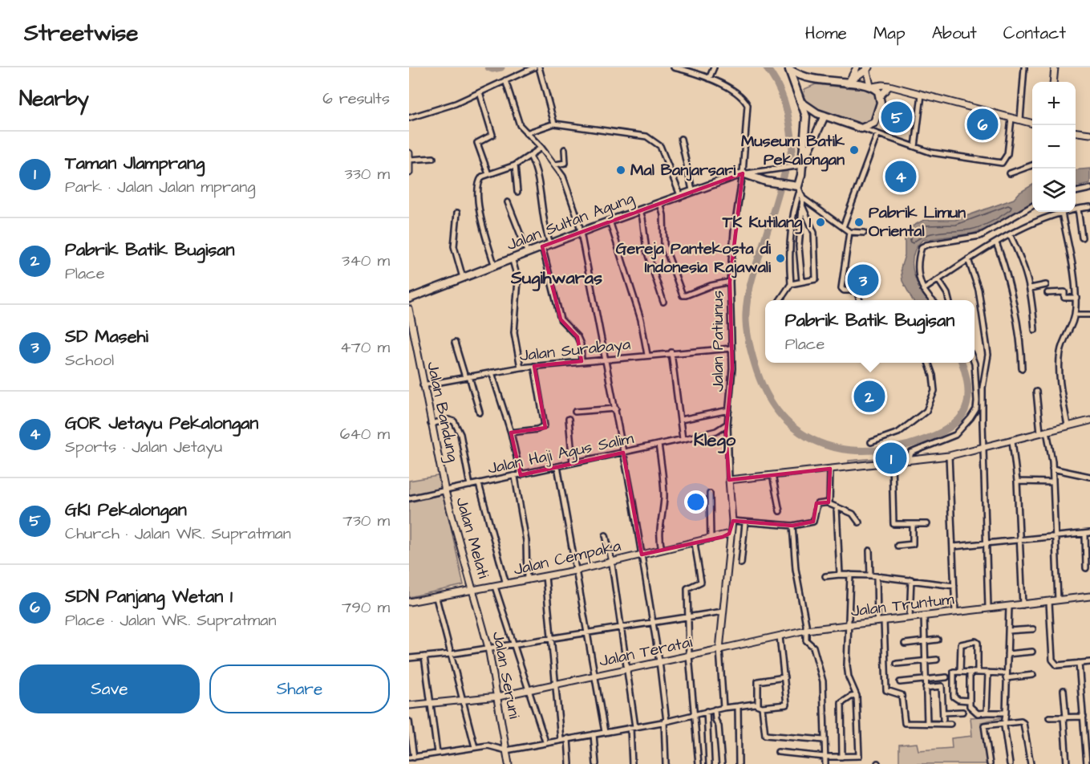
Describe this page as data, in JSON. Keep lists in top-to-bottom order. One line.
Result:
{"streets":{"main road":["Jalan Sultan Agung"],"street":["Jalan Patiunus","Jalan Surabaya","Jalan Bandung","Jalan Haji Agus Salim","Jalan Melati","Jalan Cempaka","Jalan Truntum","Jalan Teratai","Jalan Seruni"]},"crossings":[["Jalan Sultan Agung","Jalan Patiunus"],["Jalan Patiunus","Jalan Surabaya"],["Jalan Patiunus","Jalan Haji Agus Salim"],["Jalan Surabaya","Jalan Bandung"],["Jalan Bandung","Jalan Haji Agus Salim"],["Jalan Bandung","Jalan Melati"],["Jalan Haji Agus Salim","Jalan Melati"],["Jalan Melati","Jalan Cempaka"],["Jalan Melati","Jalan Seruni"],["Jalan Cempaka","Jalan Seruni"],["Jalan Truntum","Jalan Teratai"],["Jalan Teratai","Jalan Seruni"]],"districts":["Sugihwaras","Klego"],"places":["Museum Batik Pekalongan","Mal Banjarsari","TK Kutilang 1","Pabrik Limun Oriental","Gereja Pantekosta di Indonesia Rajawali"],"page":{"header":"Streetwise","nav":["Home","Map","About","Contact"],"heading":["Nearby","6 results"],"map_buttons":["+","−"],"pins":["5","6","4","3","2","1"],"list":[{"mark":"1","name":"Taman Jlamprang","note":"Park · Jalan Jalan mprang","value":"330 m"},{"mark":"2","name":"Pabrik Batik Bugisan","note":"Place","value":"340 m"},{"mark":"3","name":"SD Masehi","note":"School","value":"470 m"},{"mark":"4","name":"GOR Jetayu Pekalongan","note":"Sports · Jalan Jetayu","value":"640 m"},{"mark":"5","name":"GKI Pekalongan","note":"Church · Jalan WR. Supratman","value":"730 m"},{"mark":"6","name":"SDN Panjang Wetan 1","note":"Place · Jalan WR. Supratman","value":"790 m"}],"popup":["Pabrik Batik Bugisan","Place"],"buttons":["Save","Share"]}}
